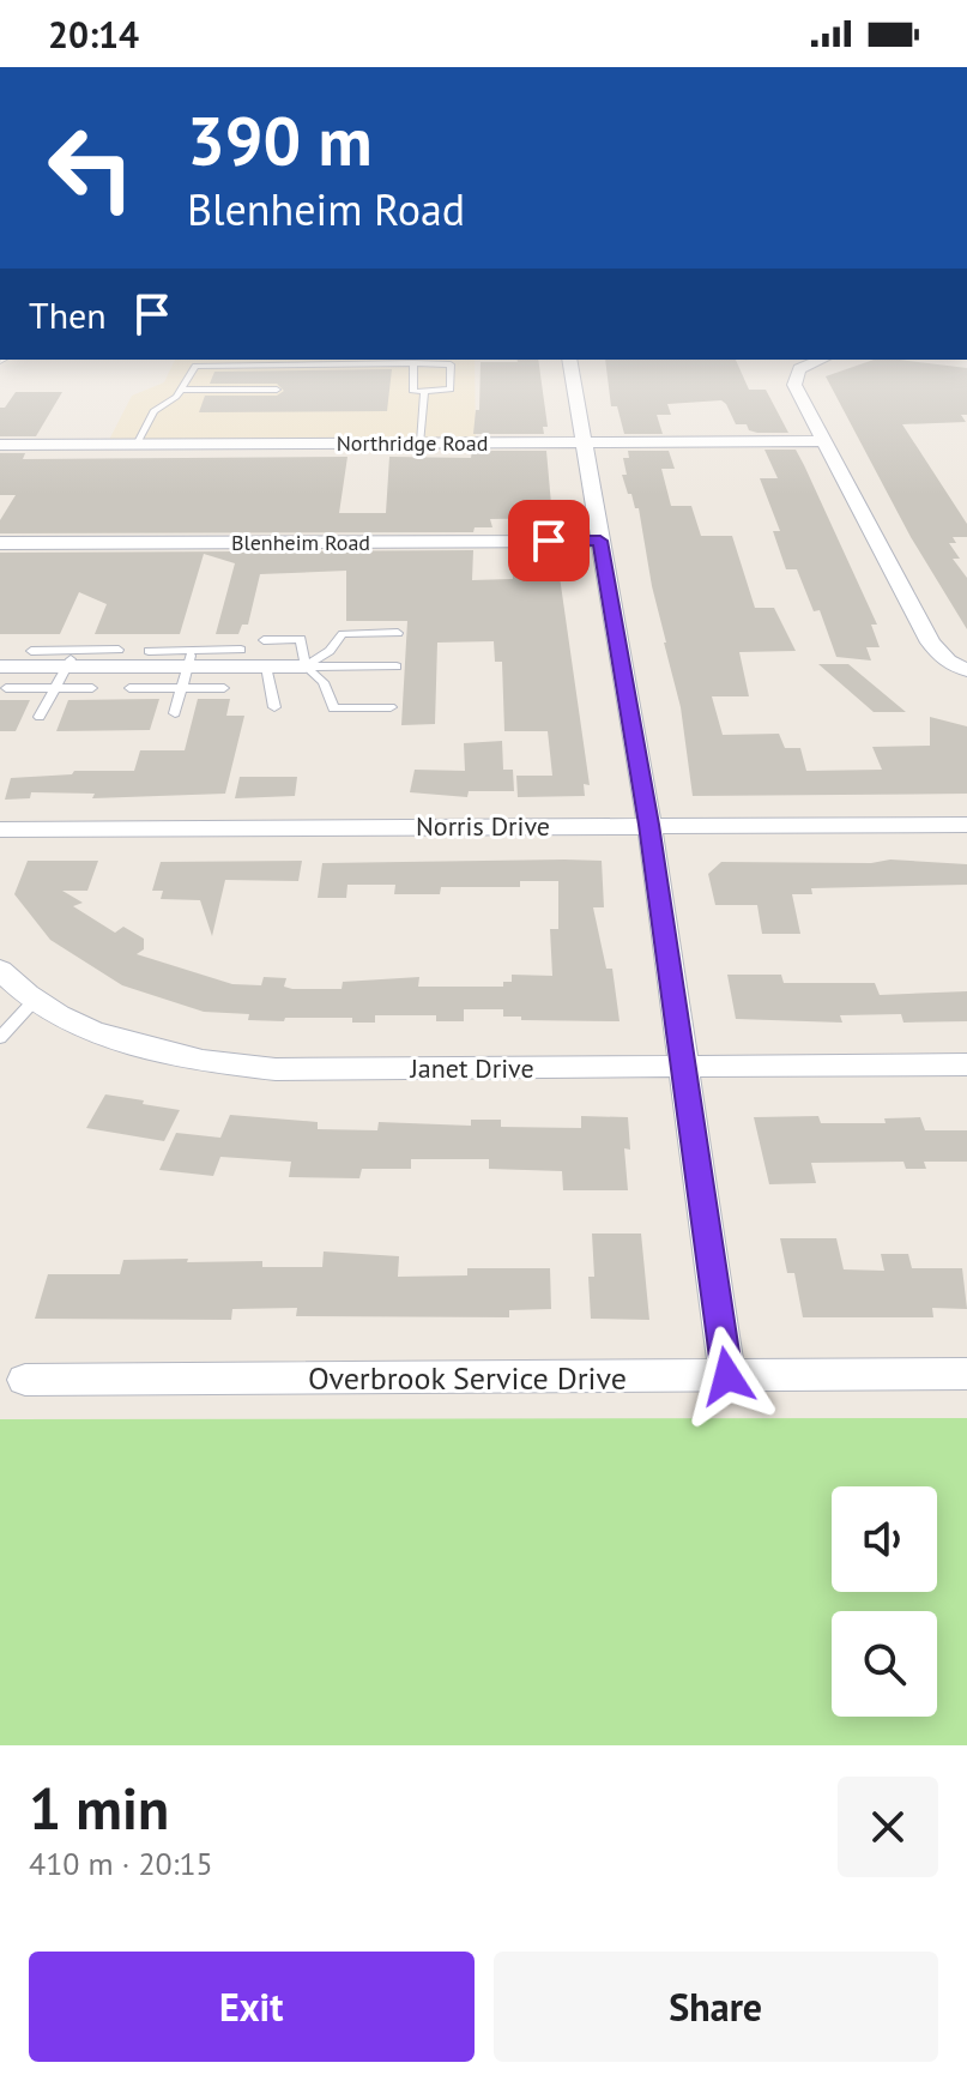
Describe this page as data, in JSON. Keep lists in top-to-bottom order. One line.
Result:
{"streets":{"street":["Northridge Road","Blenheim Road","Norris Drive","Janet Drive","Overbrook Service Drive"]},"page":{"status":"20:14","turn":["390 m","Blenheim Road"],"then":"Then","heading":["1 min","410 m · 20:15"],"buttons":["Exit","Share"]}}
